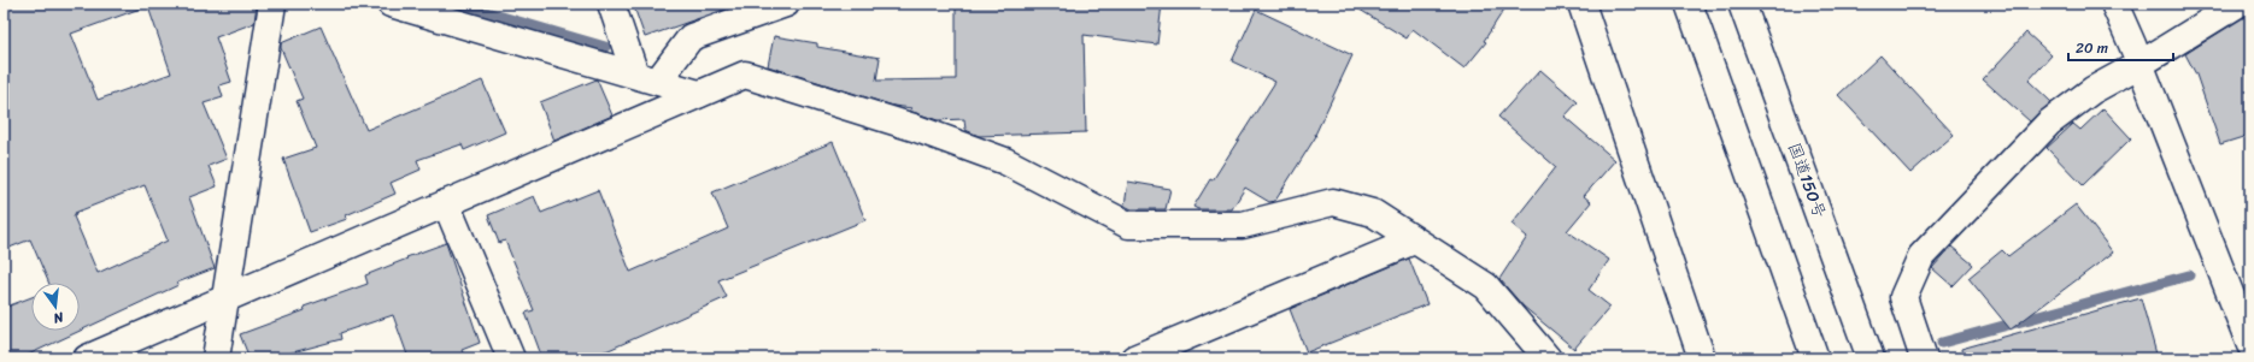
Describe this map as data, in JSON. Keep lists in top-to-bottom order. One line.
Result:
{"streets":{"main road":["国道150号"]},"scale_bar":"20 m","north":"bottom"}
